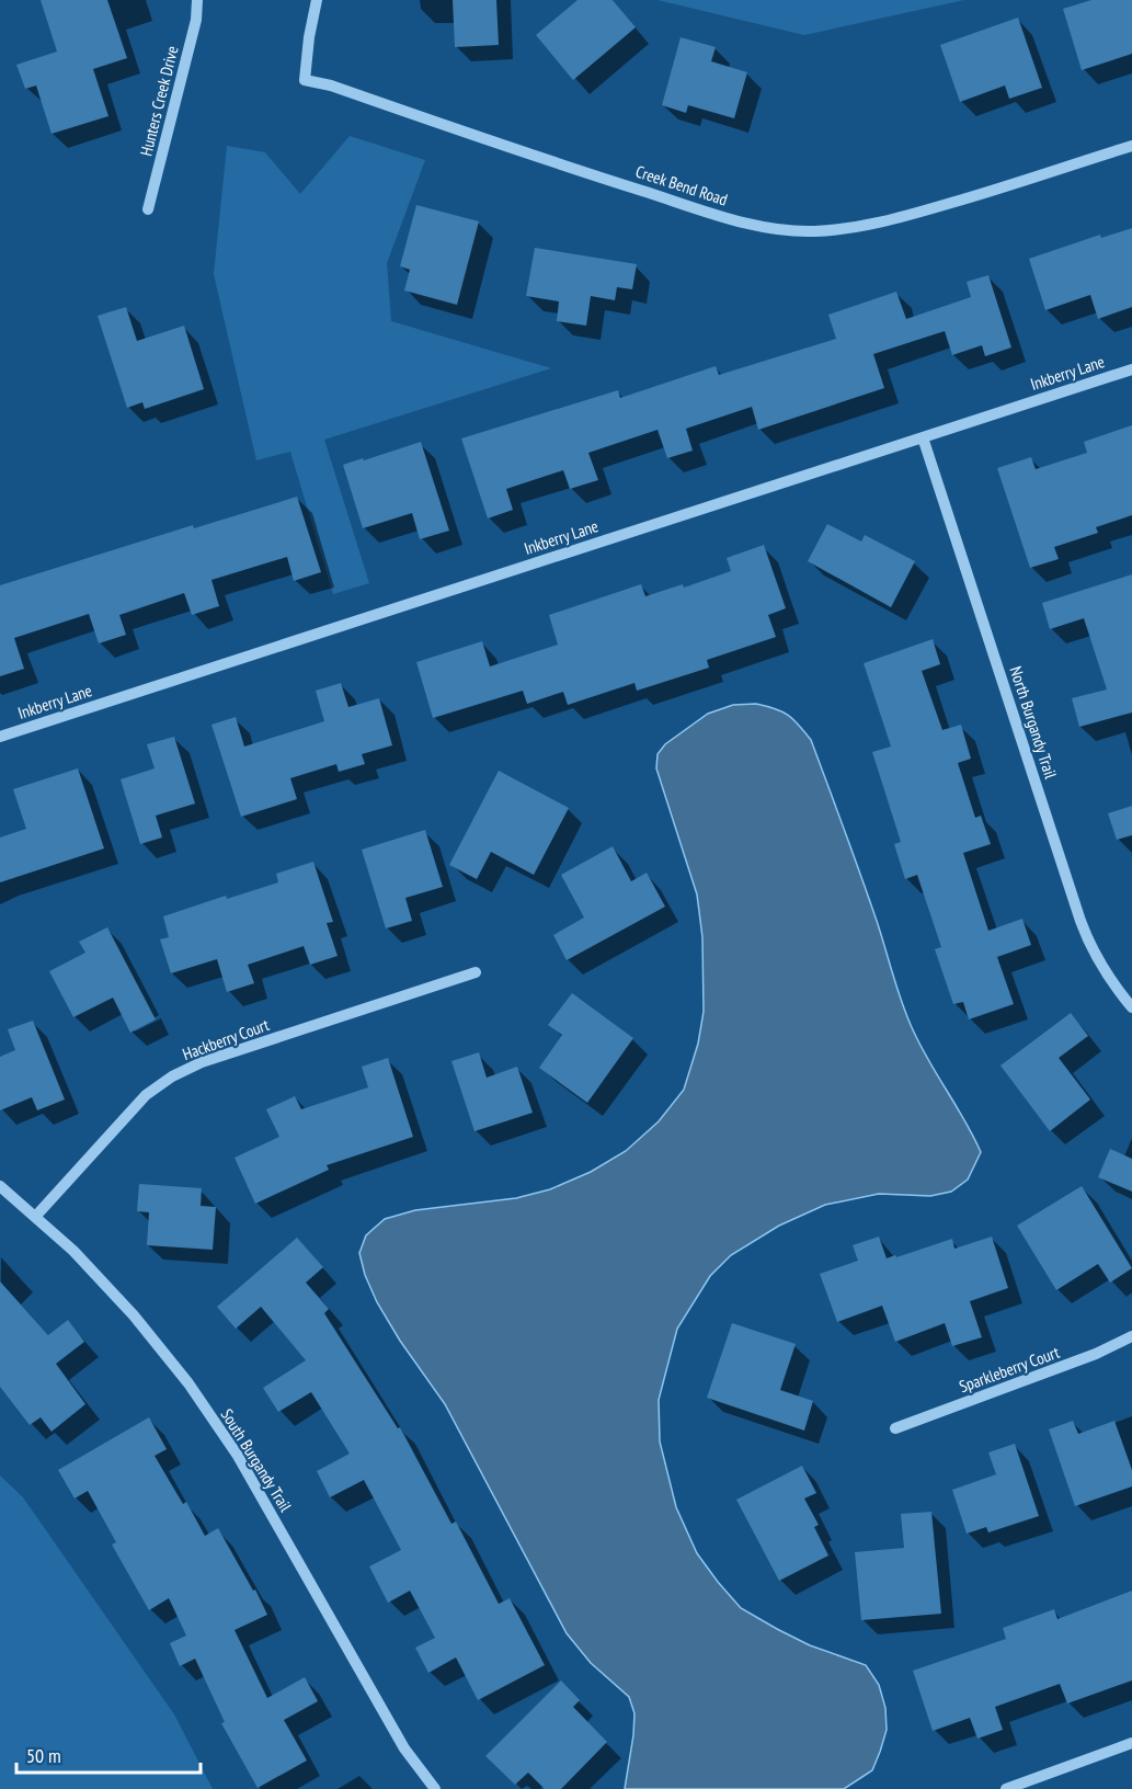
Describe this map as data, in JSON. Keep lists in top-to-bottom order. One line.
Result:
{"streets":{"street":["Hunters Creek Drive","Creek Bend Road","Inkberry Lane","North Burgandy Trail","Hackberry Court","Sparkleberry Court","South Burgandy Trail"]},"crossings":[["Inkberry Lane","North Burgandy Trail"],["Hackberry Court","South Burgandy Trail"]],"scale_bar":"50 m"}
